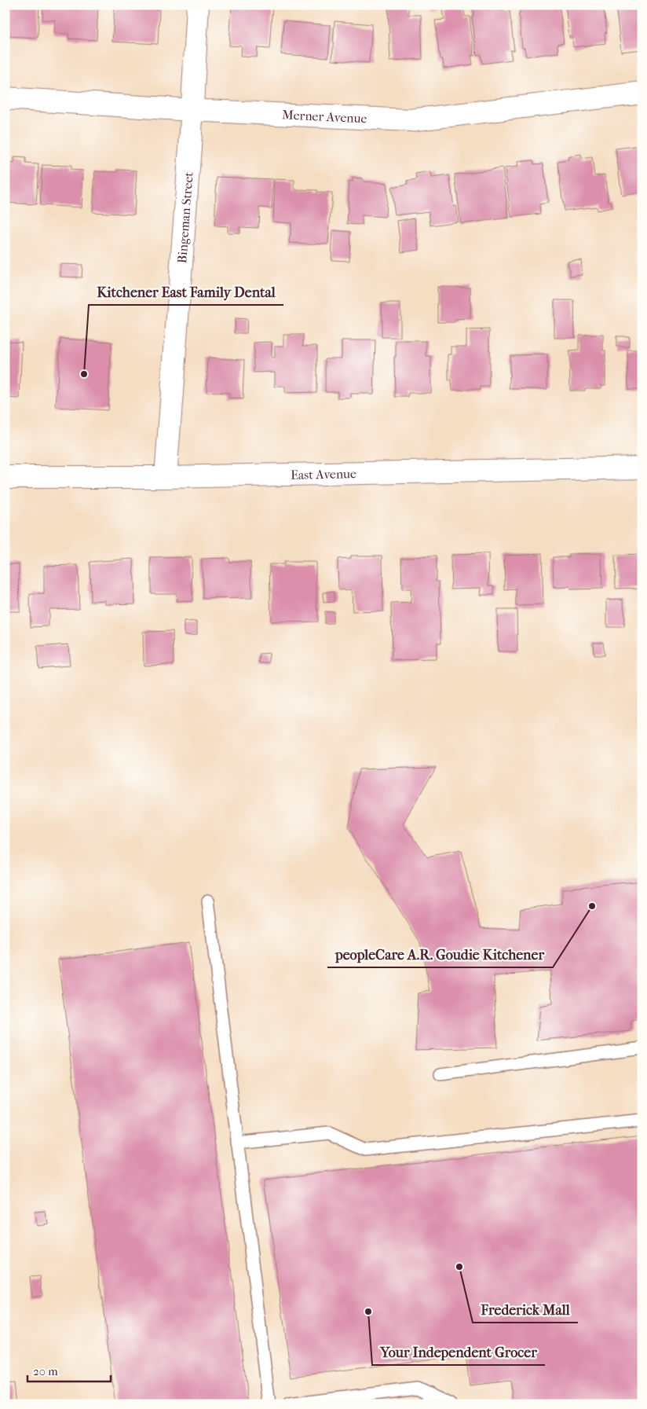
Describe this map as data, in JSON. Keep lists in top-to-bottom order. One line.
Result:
{"streets":{"street":["Merner Avenue","Bingeman Street","East Avenue"]},"crossings":[["Merner Avenue","Bingeman Street"],["Bingeman Street","East Avenue"]],"places":["Kitchener East Family Dental","peopleCare A.R. Goudie Kitchener","Frederick Mall","Your Independent Grocer"],"scale_bar":"20 m"}
